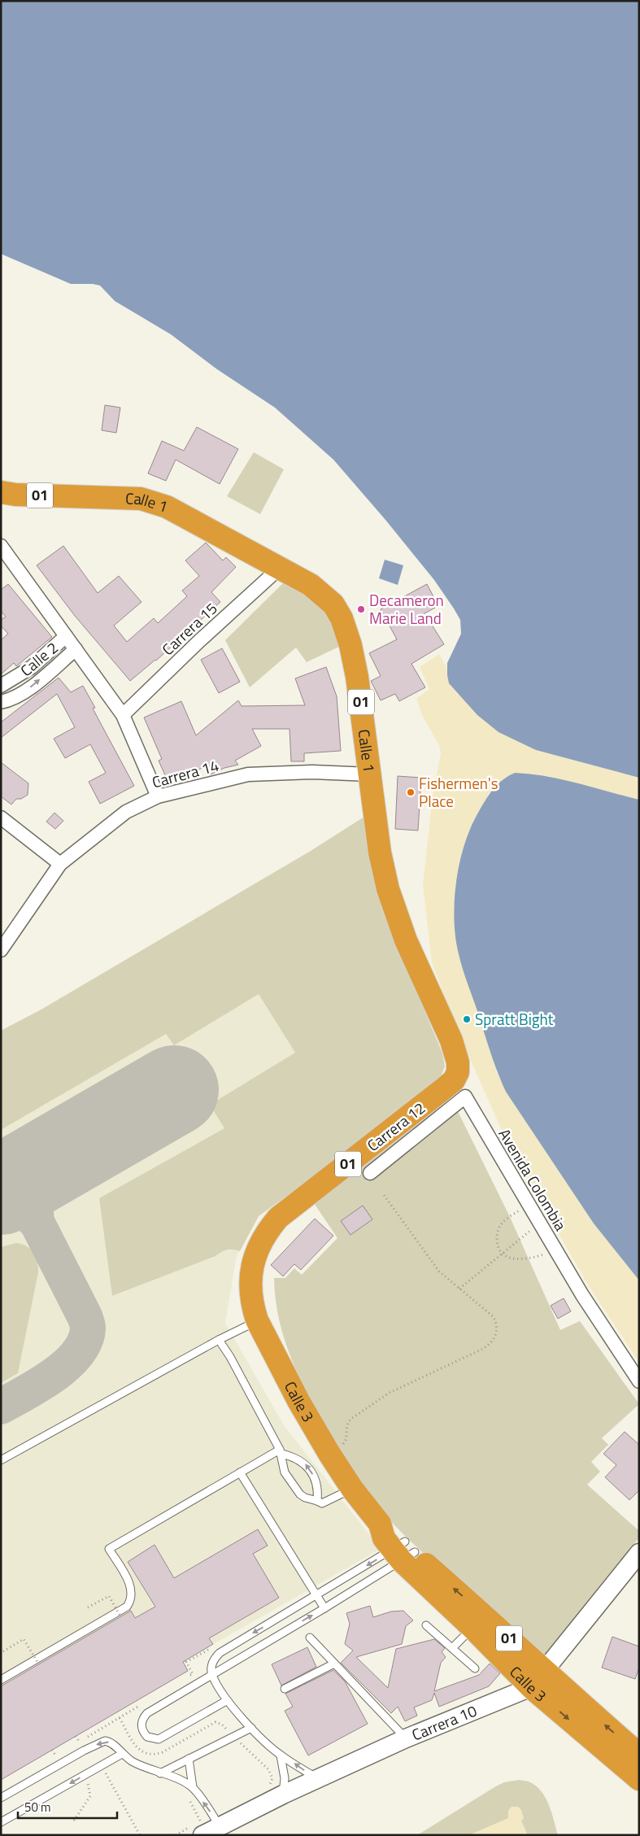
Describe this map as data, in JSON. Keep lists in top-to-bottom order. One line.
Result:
{"streets":{"highway":["01","Calle 1","Carrera 12","Calle 3"],"street":["Carrera 15","Calle 2","Carrera 14","Avenida Colombia","Carrera 10"]},"crossings":[["Calle 1","Carrera 15"],["Calle 1","Carrera 14"],["Calle 1","Carrera 12"],["Carrera 12","Calle 3"],["Calle 3","Carrera 10"]],"places":["Decameron Marie Land","Fishermen's Place","Spratt Bight"],"scale_bar":"50 m"}
